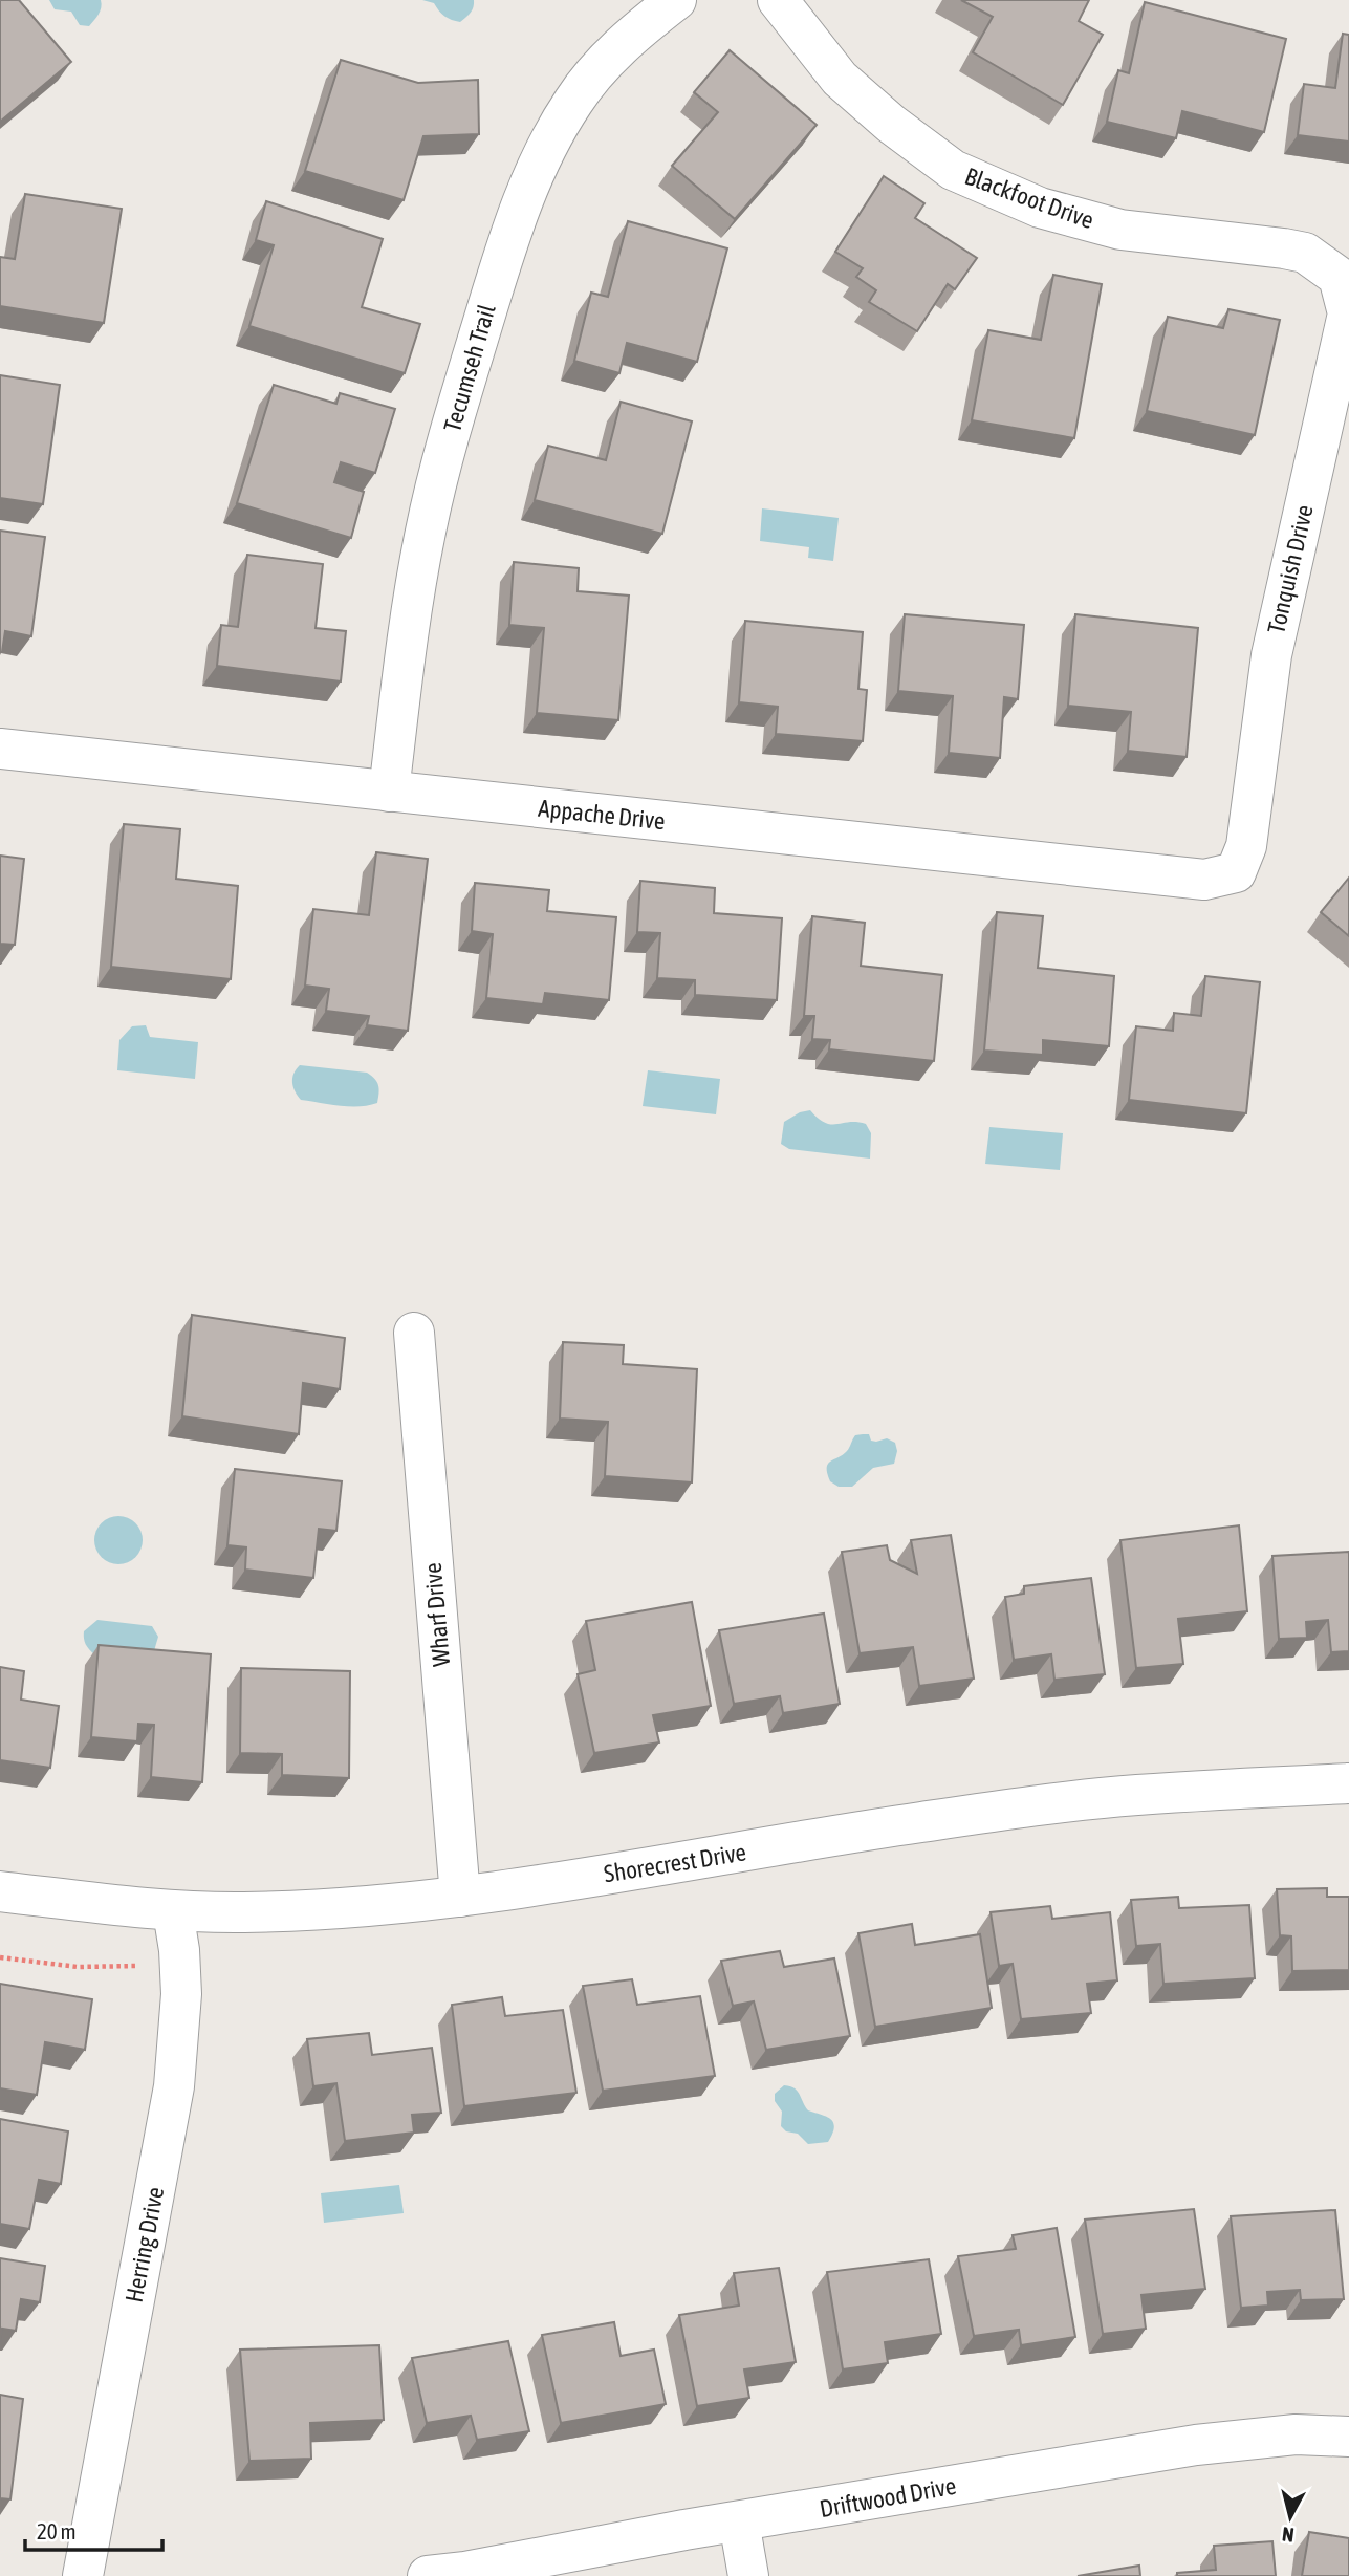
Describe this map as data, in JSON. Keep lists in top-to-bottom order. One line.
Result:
{"streets":{"street":["Blackfoot Drive","Tecumseh Trail","Tonquish Drive","Appache Drive","Wharf Drive","Shorecrest Drive","Herring Drive","Driftwood Drive"]},"crossings":[["Blackfoot Drive","Tonquish Drive"],["Tecumseh Trail","Appache Drive"],["Tonquish Drive","Appache Drive"],["Wharf Drive","Shorecrest Drive"],["Shorecrest Drive","Herring Drive"]],"scale_bar":"20 m","north":"bottom"}
